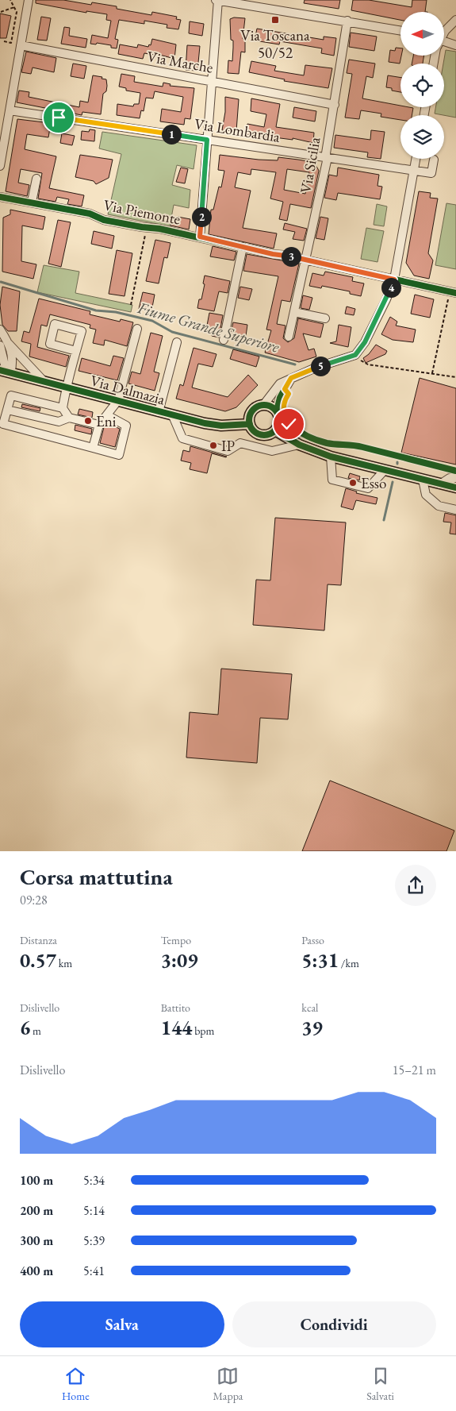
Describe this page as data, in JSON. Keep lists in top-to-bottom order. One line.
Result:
{"streets":{"main road":["Via Dalmazia"],"street":["Via Marche","Via Lombardia","Via Sicilia","Via Piemonte"]},"crossings":[["Via Marche","Via Sicilia"],["Via Lombardia","Via Sicilia"],["Via Sicilia","Via Piemonte"]],"water":["Fiume Grande Superiore"],"places":{"transit":["Via Toscana 50/52"],"other":["Eni","IP","Esso"]},"north":"left","page":{"pins":["1","2","3","4","5"],"heading":["Corsa mattutina","09:28"],"stats":[["Distanza","0.57 km"],["Tempo","3:09"],["Passo","5:31 /km"],["Dislivello","6 m"],["Battito","144 bpm"],["kcal","39"]],"chart":["Dislivello","15–21 m"],"list":[{"name":"100 m","note":"5:34"},{"name":"200 m","note":"5:14"},{"name":"300 m","note":"5:39"},{"name":"400 m","note":"5:41"}],"buttons":["Salva","Condividi"],"tabs":["Home","Mappa","Salvati"]}}
